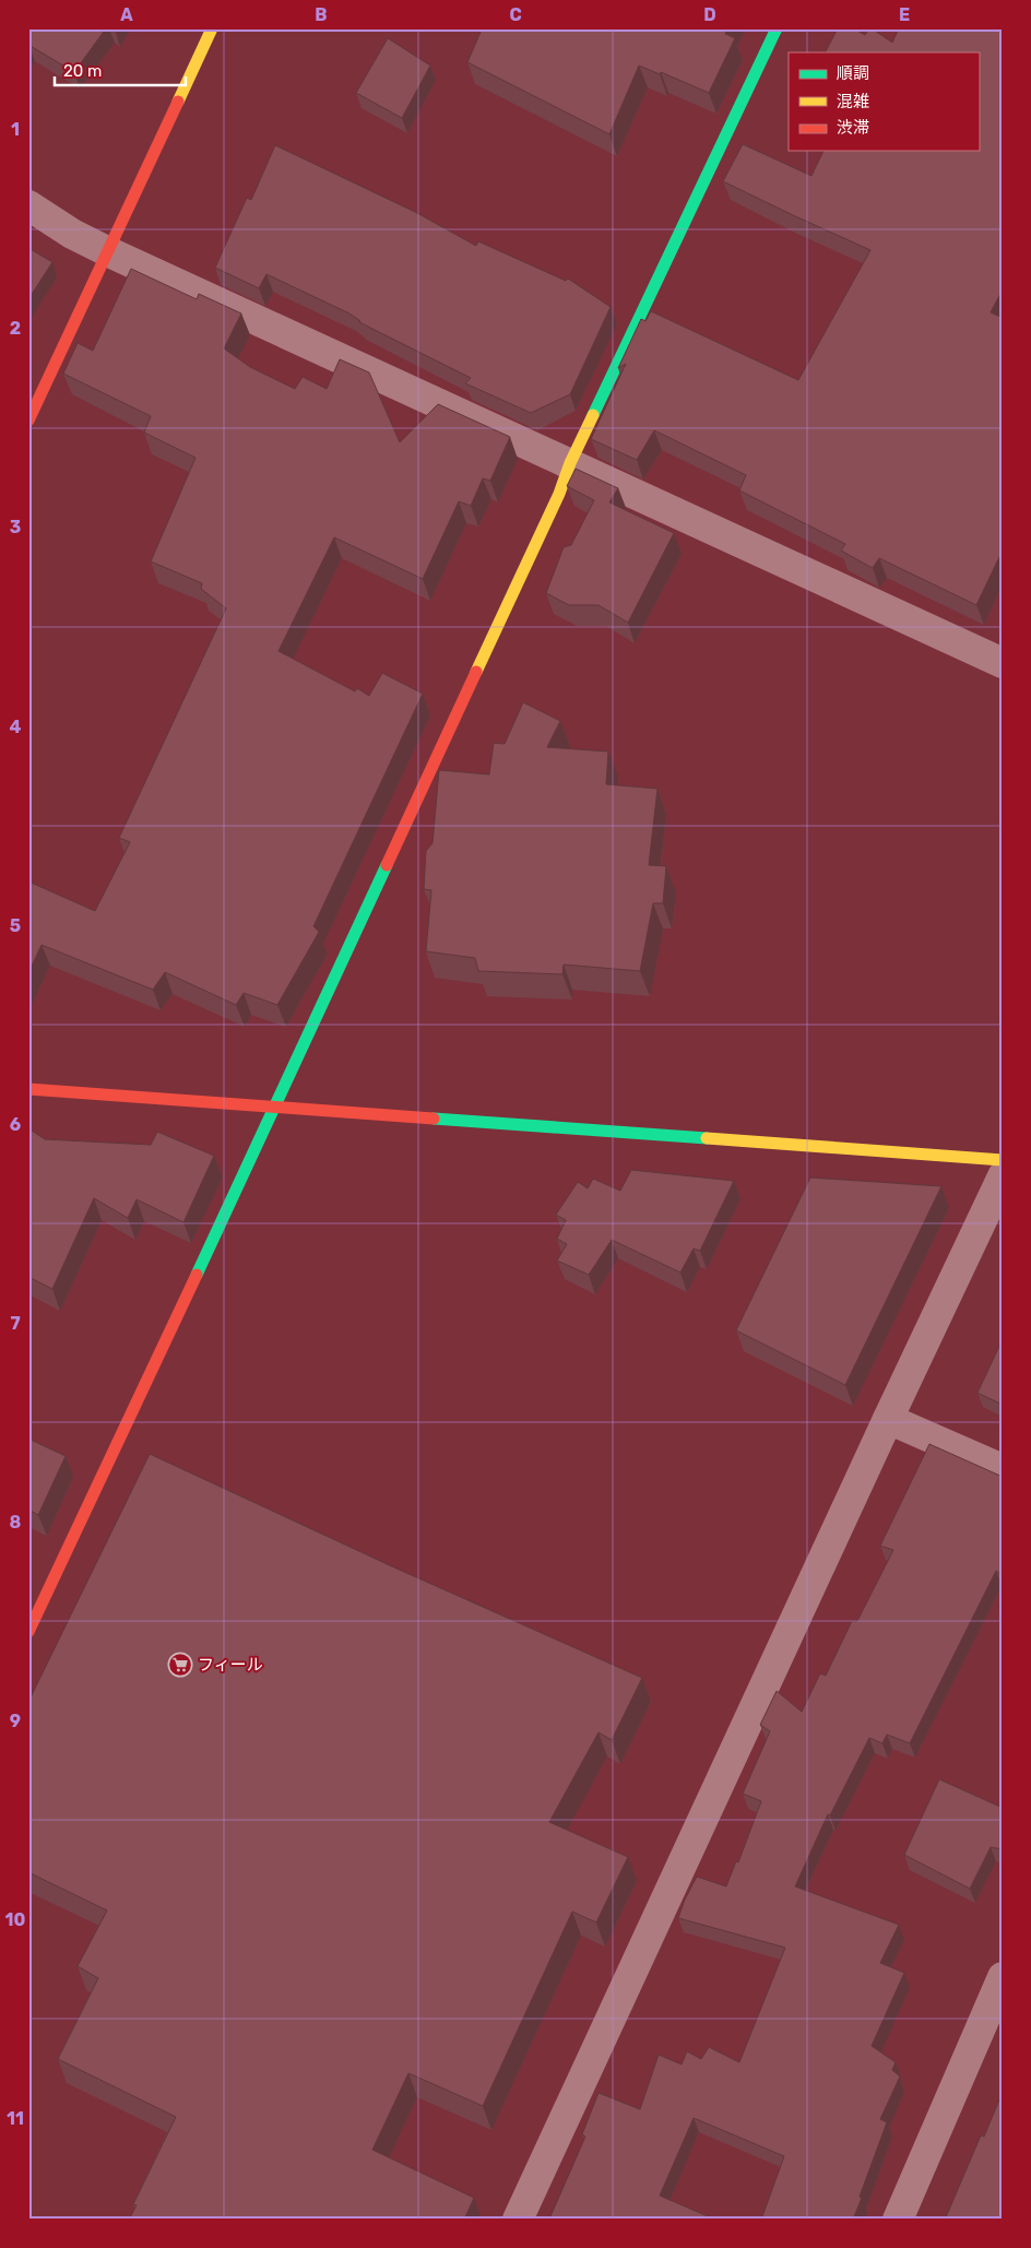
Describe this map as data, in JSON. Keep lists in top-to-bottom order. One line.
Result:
{"places":{"supermarket":["フィール"]},"legend":["順調","混雑","渋滞"],"scale_bar":"20 m","grid":{"columns":["A","B","C","D","E"],"rows":["1","2","3","4","5","6","7","8","9","10","11"]}}
